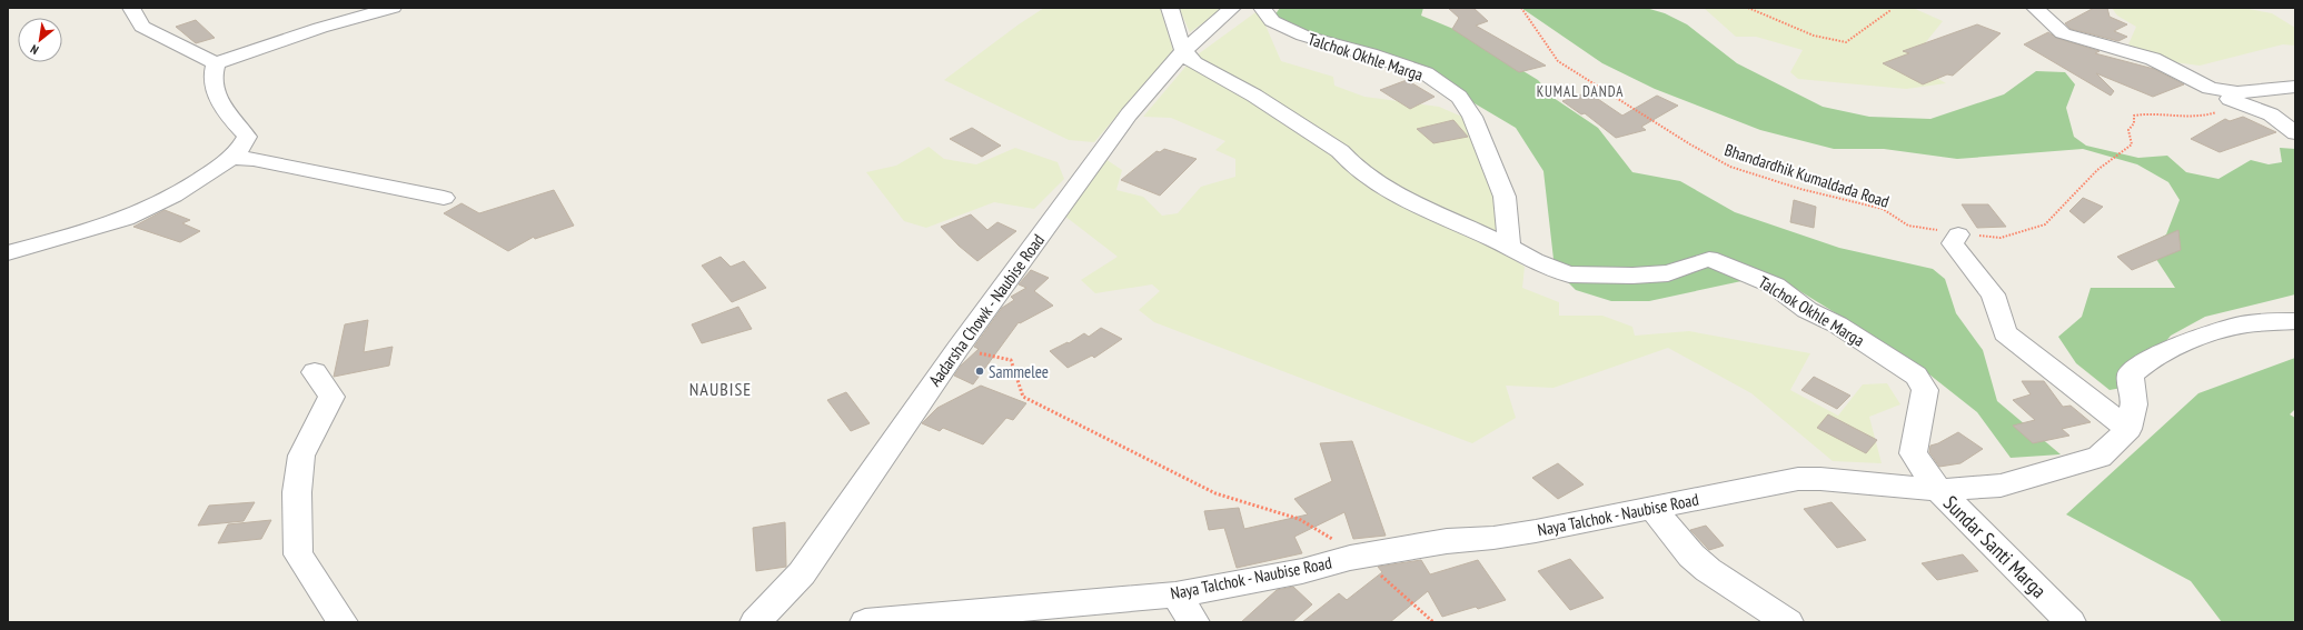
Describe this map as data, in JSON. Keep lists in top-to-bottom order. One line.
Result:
{"streets":{"street":["Talchok Okhle Marga","Aadarsha Chowk - Naubise Road","Naya Talchok - Naubise Road","Sundar Santi Marga"],"path":["Bhandardhik Kumaldada Road"]},"crossings":[["Talchok Okhle Marga","Naya Talchok - Naubise Road"],["Talchok Okhle Marga","Sundar Santi Marga"],["Naya Talchok - Naubise Road","Sundar Santi Marga"]],"districts":["KUMAL DANDA","NAUBISE"],"places":["Sammelee"],"north":"bottom left"}
